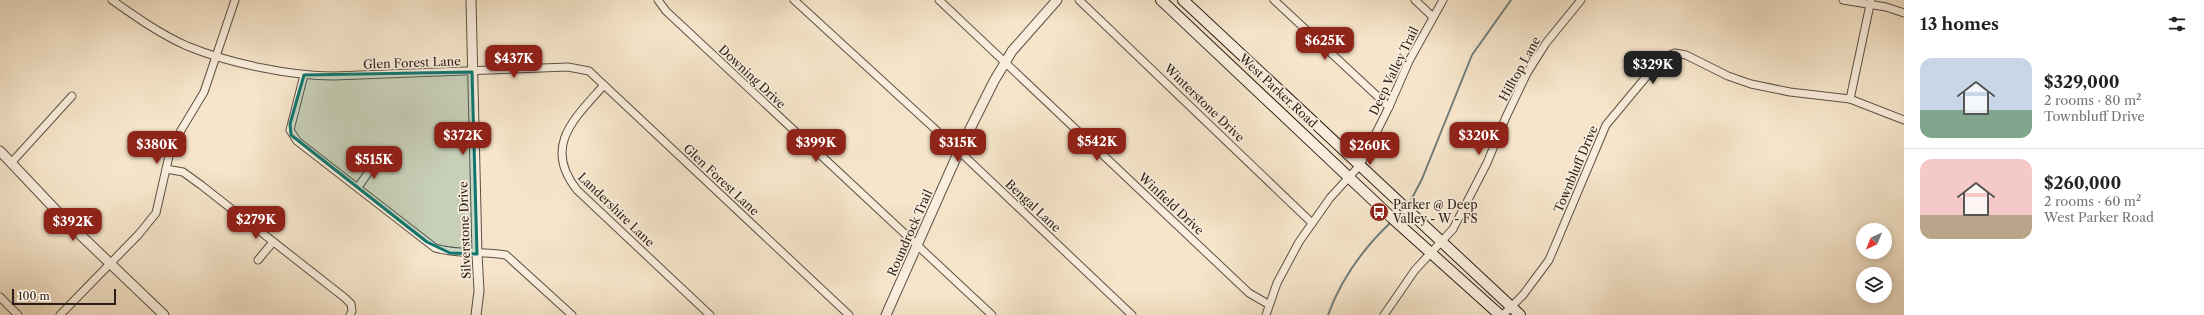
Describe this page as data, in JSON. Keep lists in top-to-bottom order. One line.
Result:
{"streets":{"main road":["West Parker Road"],"street":["Glen Forest Lane","Hilltop Lane","Deep Valley Trail","Downing Drive","Winterstone Drive","Townbluff Drive","Winfield Drive","Bengal Lane","Landershire Lane","Silverstone Drive","Roundrock Trail"]},"crossings":[["Glen Forest Lane","Landershire Lane"],["Glen Forest Lane","Silverstone Drive"],["Hilltop Lane","West Parker Road"],["Deep Valley Trail","West Parker Road"],["Deep Valley Trail","Winterstone Drive"],["Deep Valley Trail","Winfield Drive"],["Downing Drive","Roundrock Trail"],["West Parker Road","Townbluff Drive"],["Winfield Drive","Roundrock Trail"],["Bengal Lane","Roundrock Trail"]],"places":{"bus stop":["Parker @ Deep Valley - W - FS"]},"scale_bar":"100 m","north":"bottom left","page":{"heading":"13 homes","price":["$625K","$437K","$329K","$372K","$320K","$542K","$399K","$315K","$380K","$260K","$515K","$279K","$392K"],"list":[{"name":"$329,000","note":"2 rooms · 80 m² · Townbluff Drive"},{"name":"$260,000","note":"2 rooms · 60 m² · West Parker Road"}],"scale":"100 m"}}
